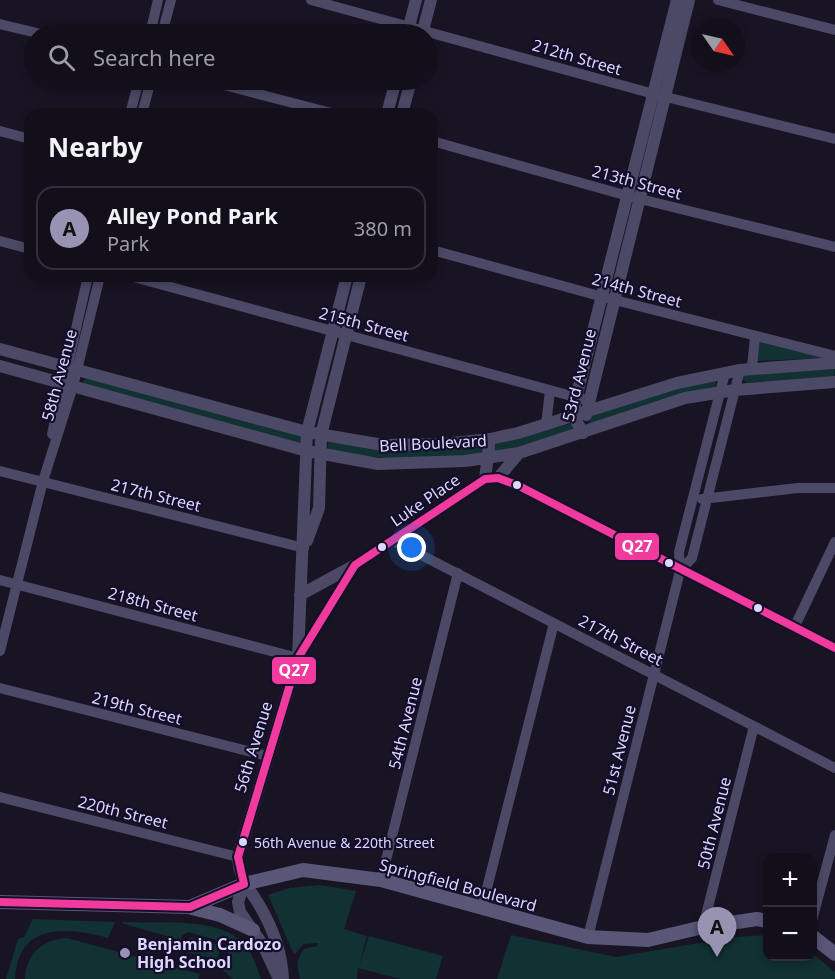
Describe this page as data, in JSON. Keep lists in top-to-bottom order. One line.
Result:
{"streets":{"main road":["Springfield Boulevard"],"street":["212th Street","213th Street","214th Street","215th Street","58th Avenue","53rd Avenue","Bell Boulevard","217th Street","Luke Place","218th Street","219th Street","54th Avenue","56th Avenue","51st Avenue","220th Street","50th Avenue"]},"crossings":[["212th Street","53rd Avenue"],["213th Street","53rd Avenue"],["214th Street","53rd Avenue"],["214th Street","51st Avenue"],["215th Street","53rd Avenue"],["215th Street","Bell Boulevard"],["215th Street","56th Avenue"],["58th Avenue","Bell Boulevard"],["58th Avenue","217th Street"],["58th Avenue","218th Street"],["53rd Avenue","Bell Boulevard"],["Bell Boulevard","56th Avenue"],["Bell Boulevard","51st Avenue"],["217th Street","Luke Place"],["217th Street","54th Avenue"],["217th Street","56th Avenue"],["217th Street","51st Avenue"],["217th Street","50th Avenue"],["Luke Place","218th Street"],["Luke Place","56th Avenue"],["218th Street","56th Avenue"],["219th Street","56th Avenue"],["54th Avenue","Springfield Boulevard"],["56th Avenue","220th Street"],["56th Avenue","Springfield Boulevard"],["51st Avenue","Springfield Boulevard"],["50th Avenue","Springfield Boulevard"]],"places":["56th Avenue & 220th Street","Benjamin Cardozo High School"],"lines":["transit line Q27"],"north":"bottom right","page":{"search":"Search here","heading":"Nearby","list":[{"mark":"A","name":"Alley Pond Park","note":"Park","value":"380 m"}],"map_buttons":["+","−"],"pins":"A"}}
